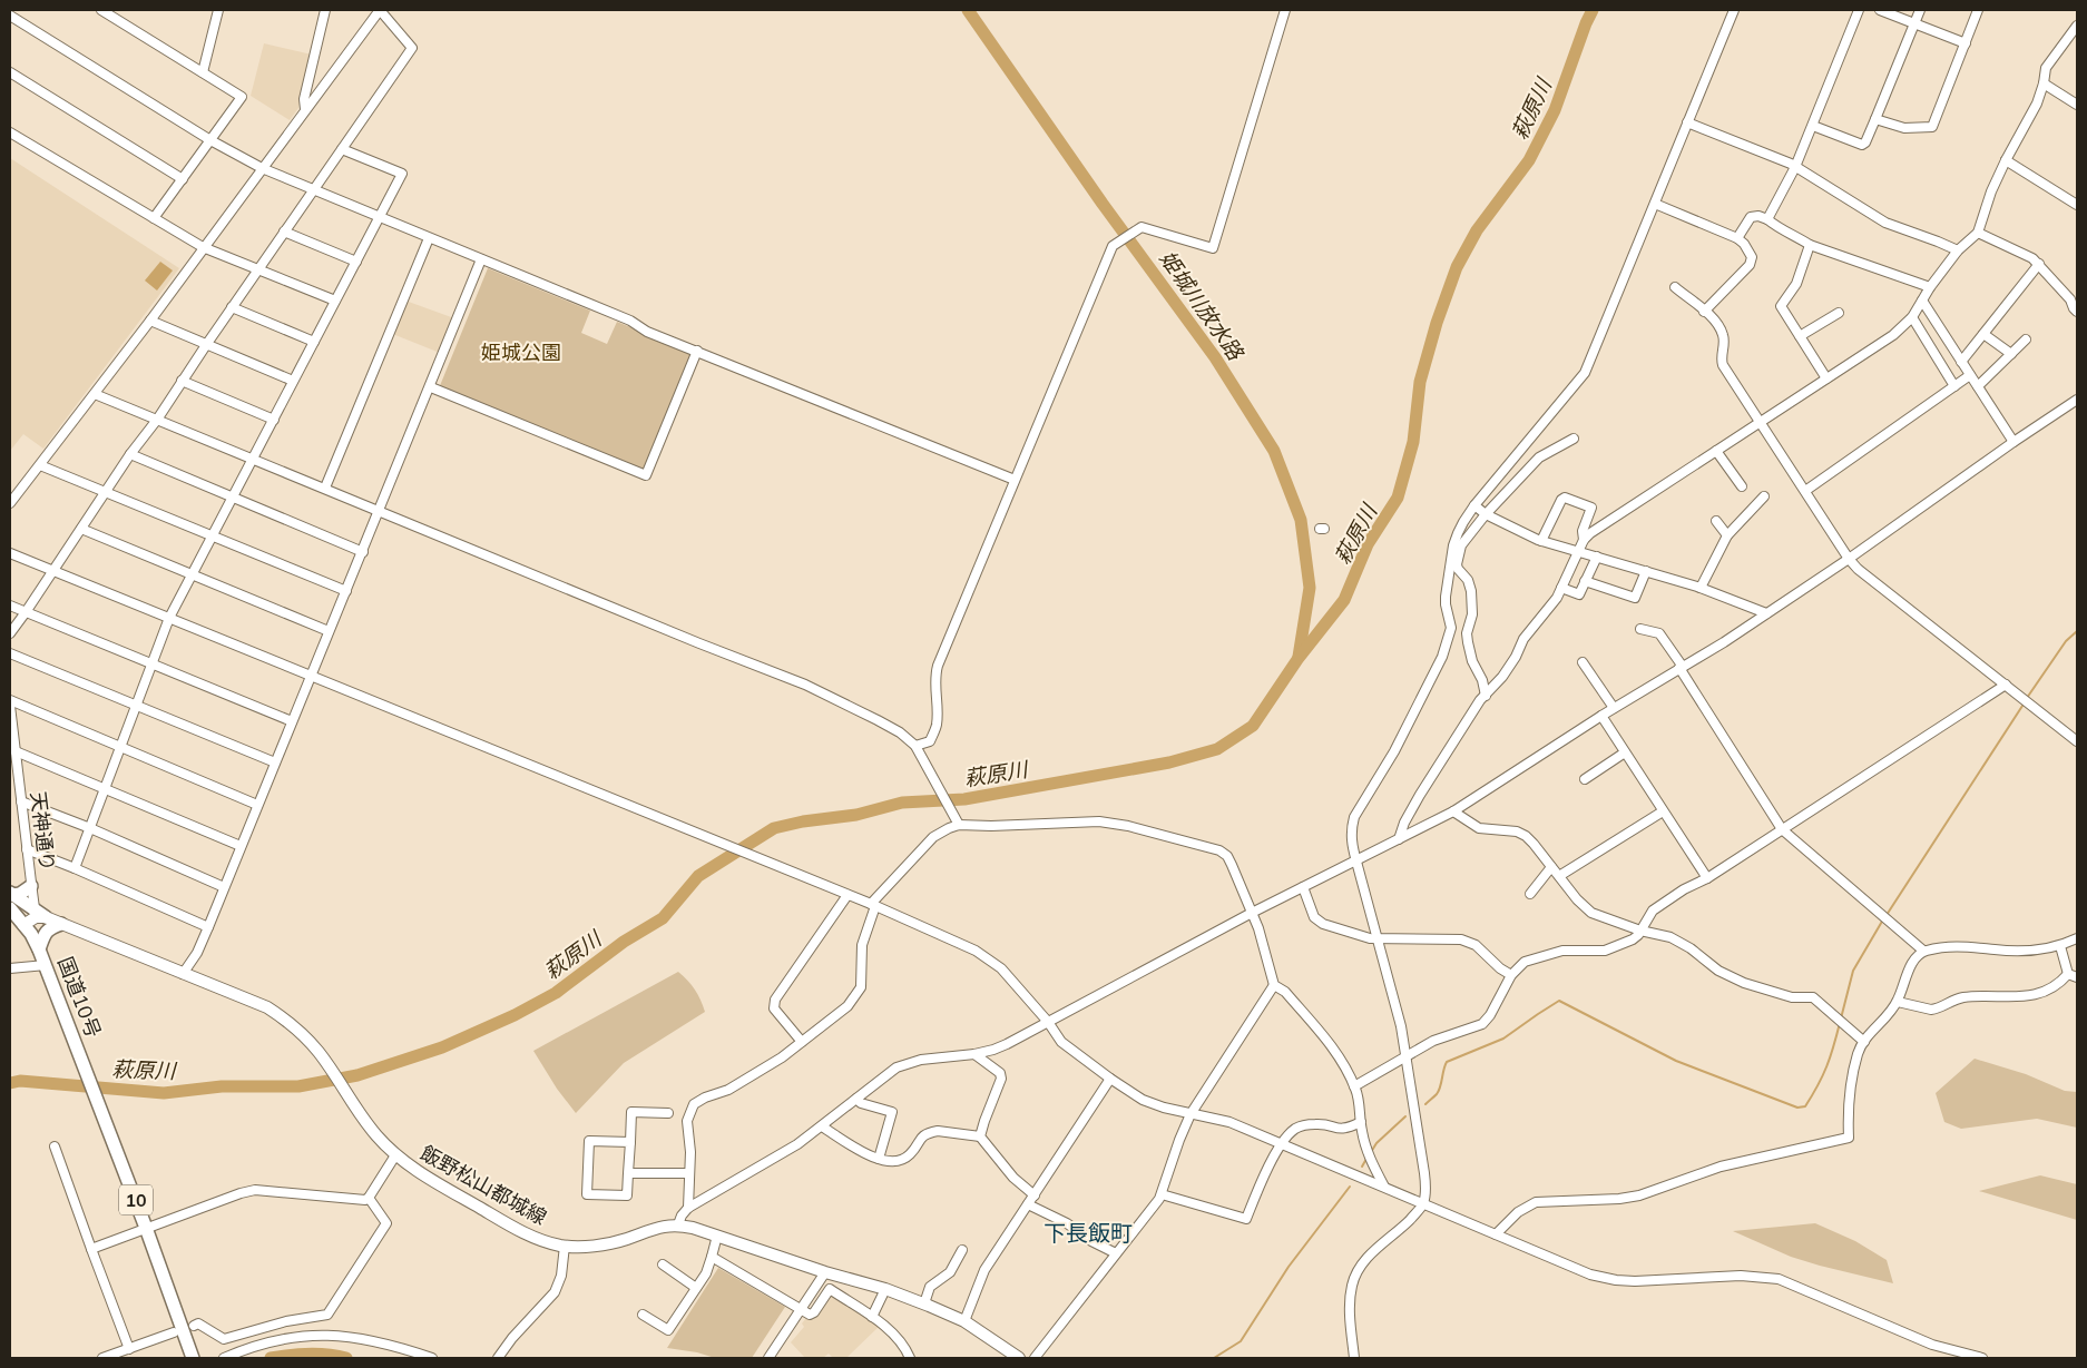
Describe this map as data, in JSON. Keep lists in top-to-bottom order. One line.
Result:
{"streets":{"highway":["国道10号","10"],"main road":["飯野松山都城線"],"street":["天神通り"]},"districts":["下長飯町"],"water":["萩原川","姫城川放水路"],"parks":["姫城公園"]}
